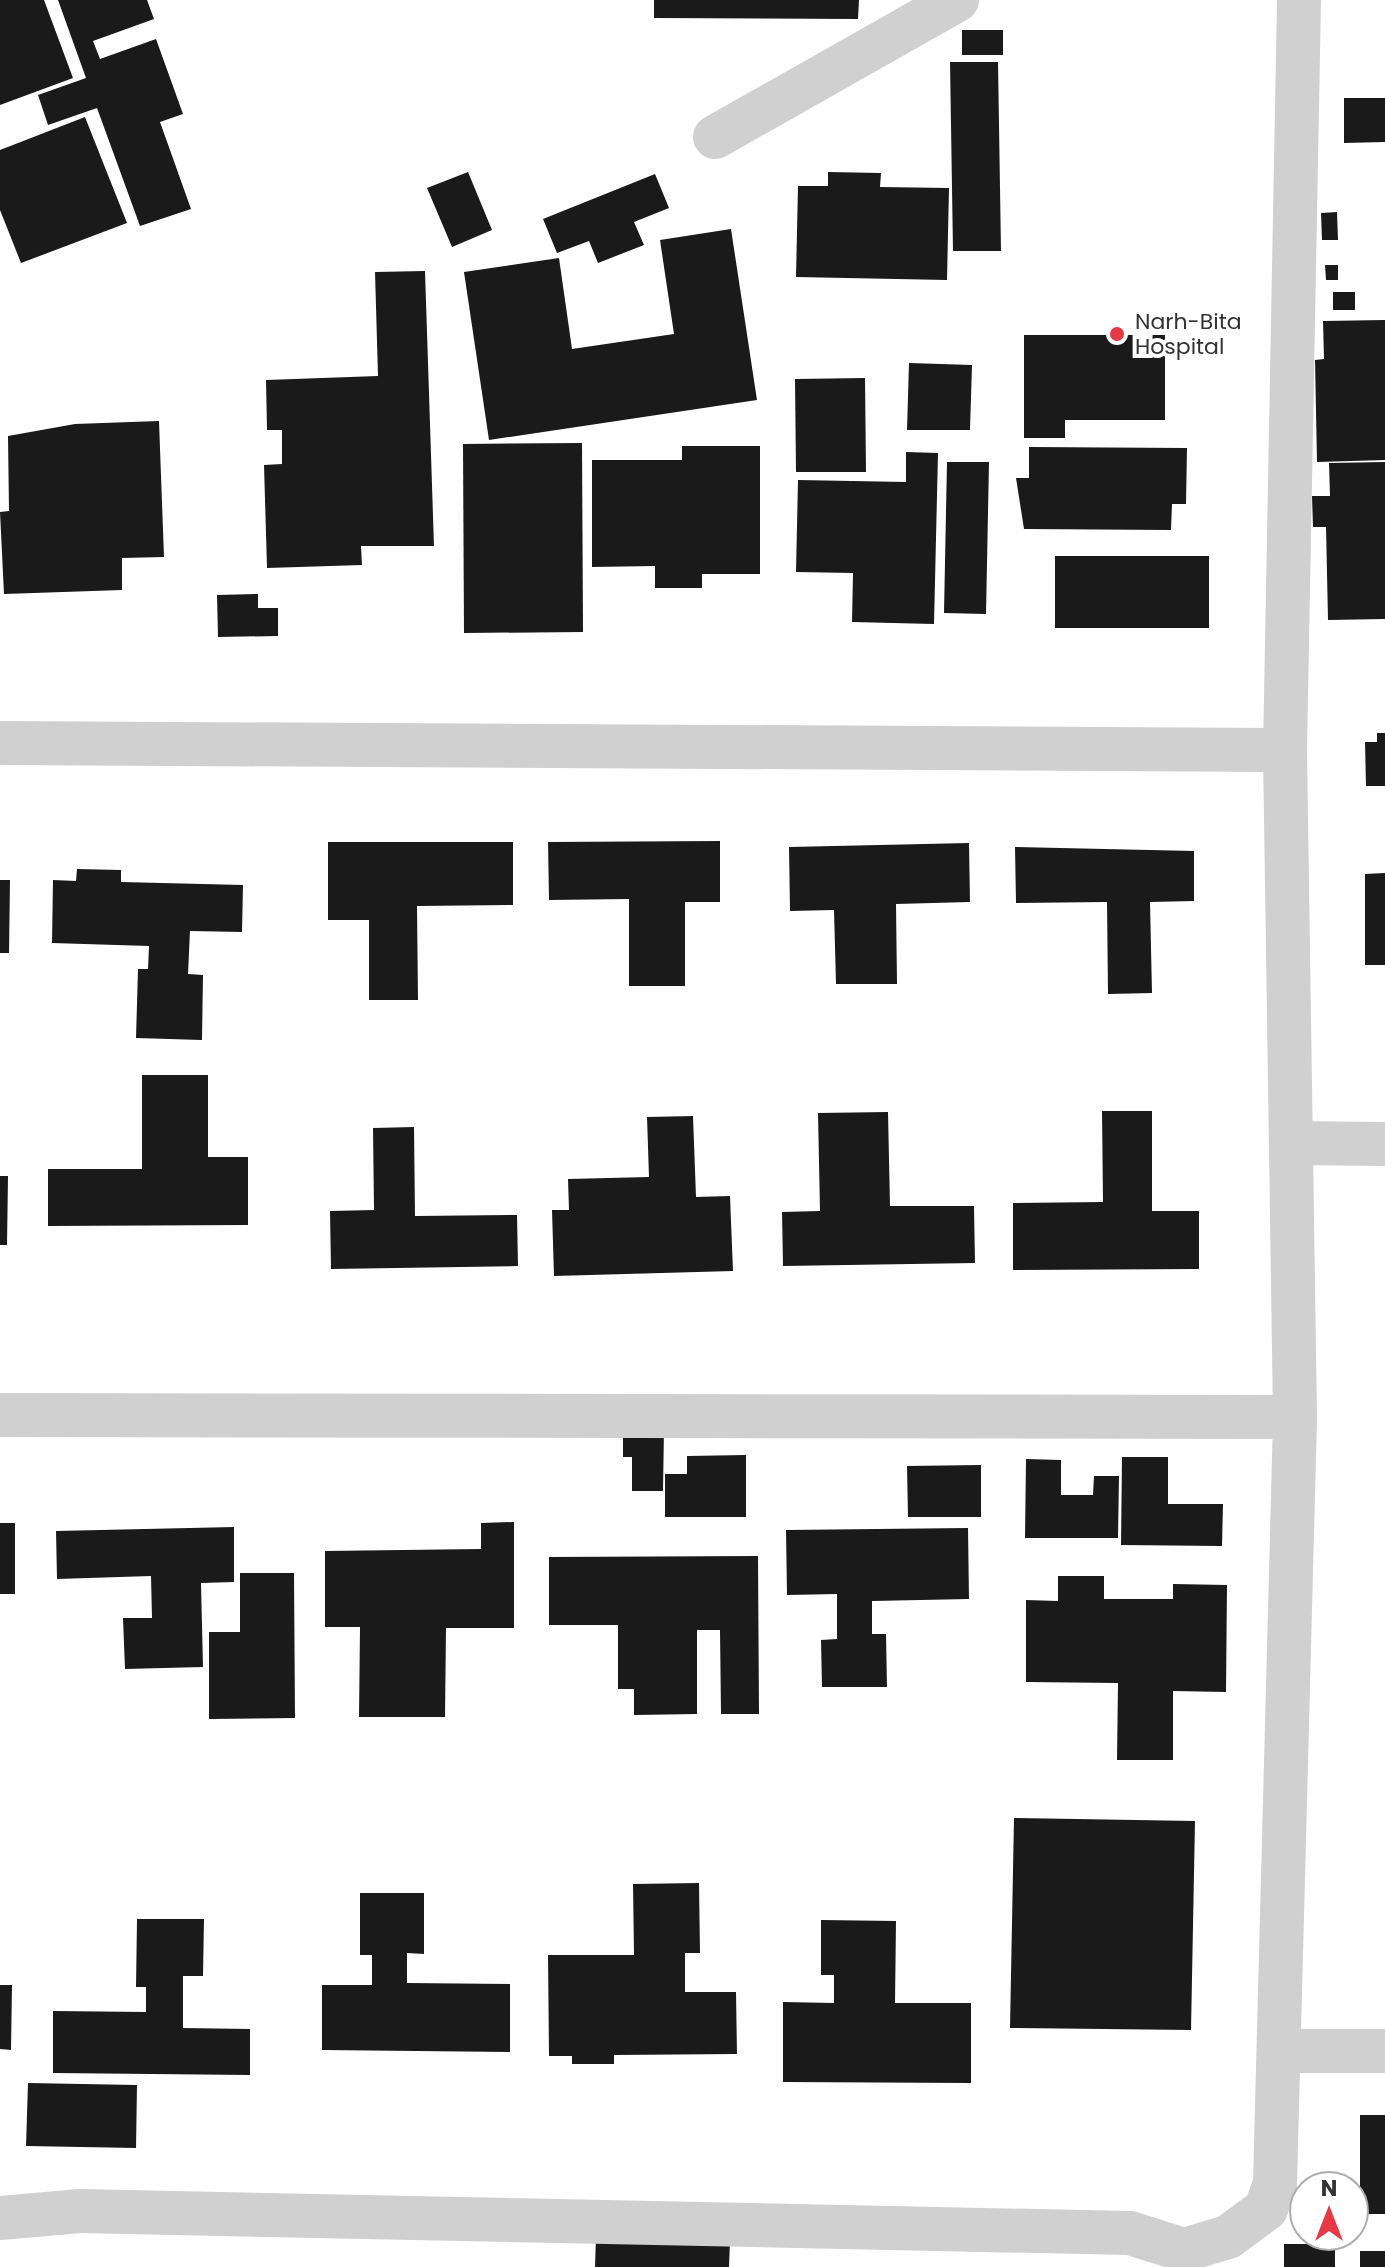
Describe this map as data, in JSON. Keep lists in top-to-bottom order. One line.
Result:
{"places":["Narh-Bita Hospital"],"north":"top"}
